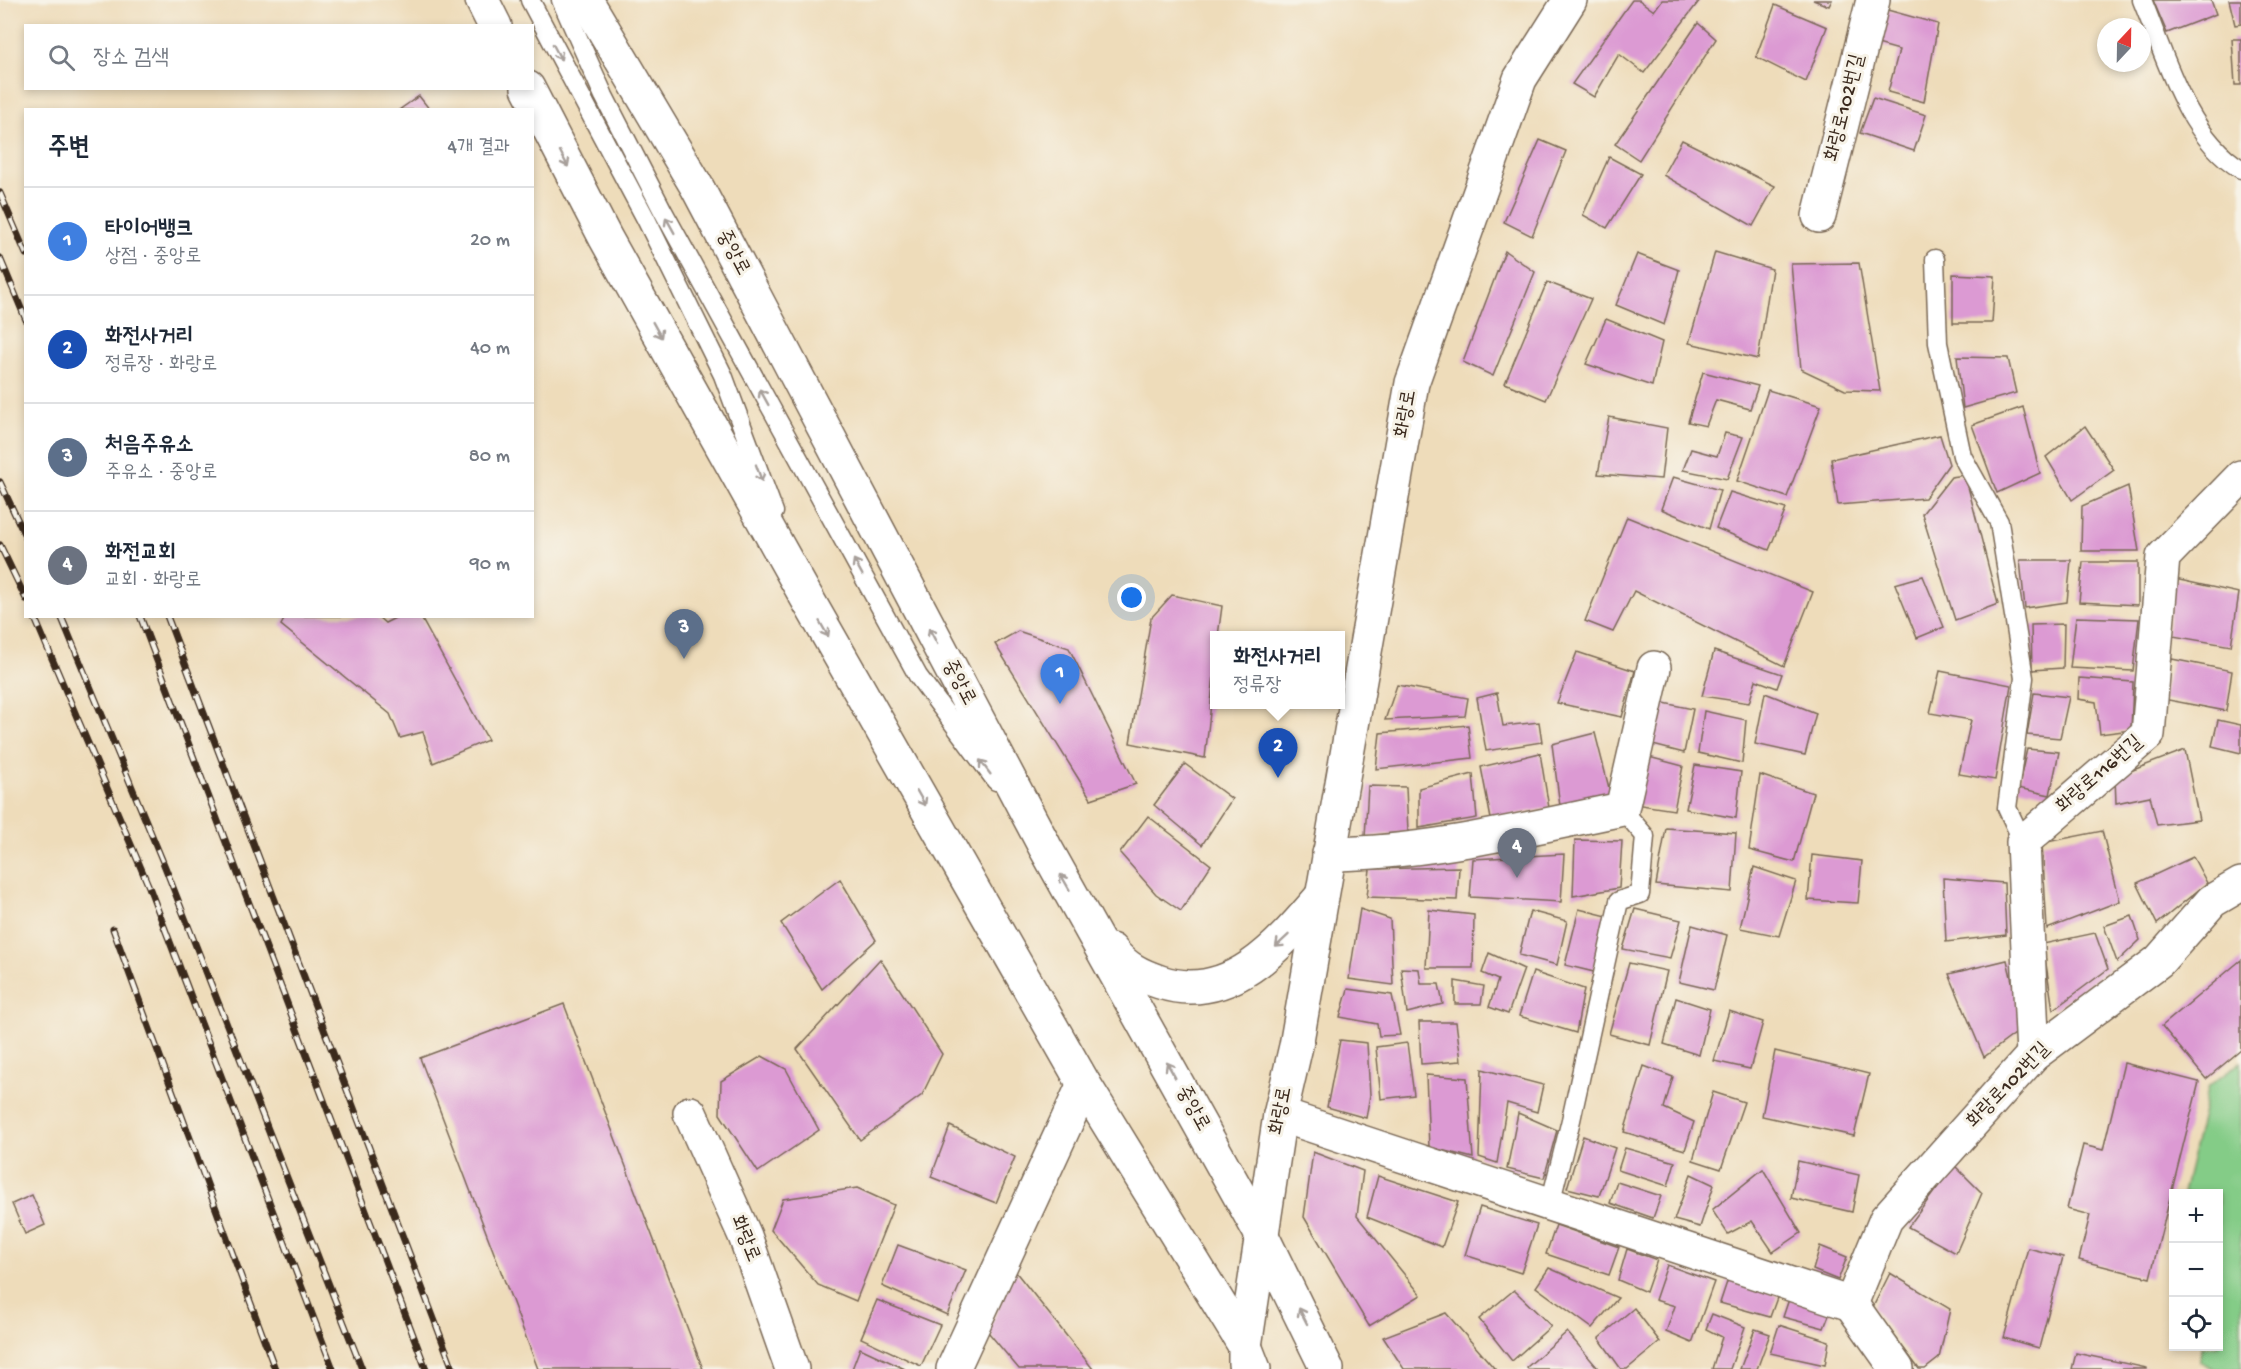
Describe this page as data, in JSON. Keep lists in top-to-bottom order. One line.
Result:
{"streets":{"main road":["화랑로102번길","중앙로","화랑로","화랑로116번길"]},"crossings":[["중앙로","화랑로"]],"north":"top","page":{"search":"장소 검색","heading":["주변","4개 결과"],"list":[{"mark":"1","name":"타이어뱅크","note":"상점 · 중앙로","value":"20 m"},{"mark":"2","name":"화전사거리","note":"정류장 · 화랑로","value":"40 m"},{"mark":"3","name":"처음주유소","note":"주유소 · 중앙로","value":"80 m"},{"mark":"4","name":"화전교회","note":"교회 · 화랑로","value":"90 m"}],"pins":["3","1","2","4"],"popup":["화전사거리","정류장"],"map_buttons":["+","−"]}}
